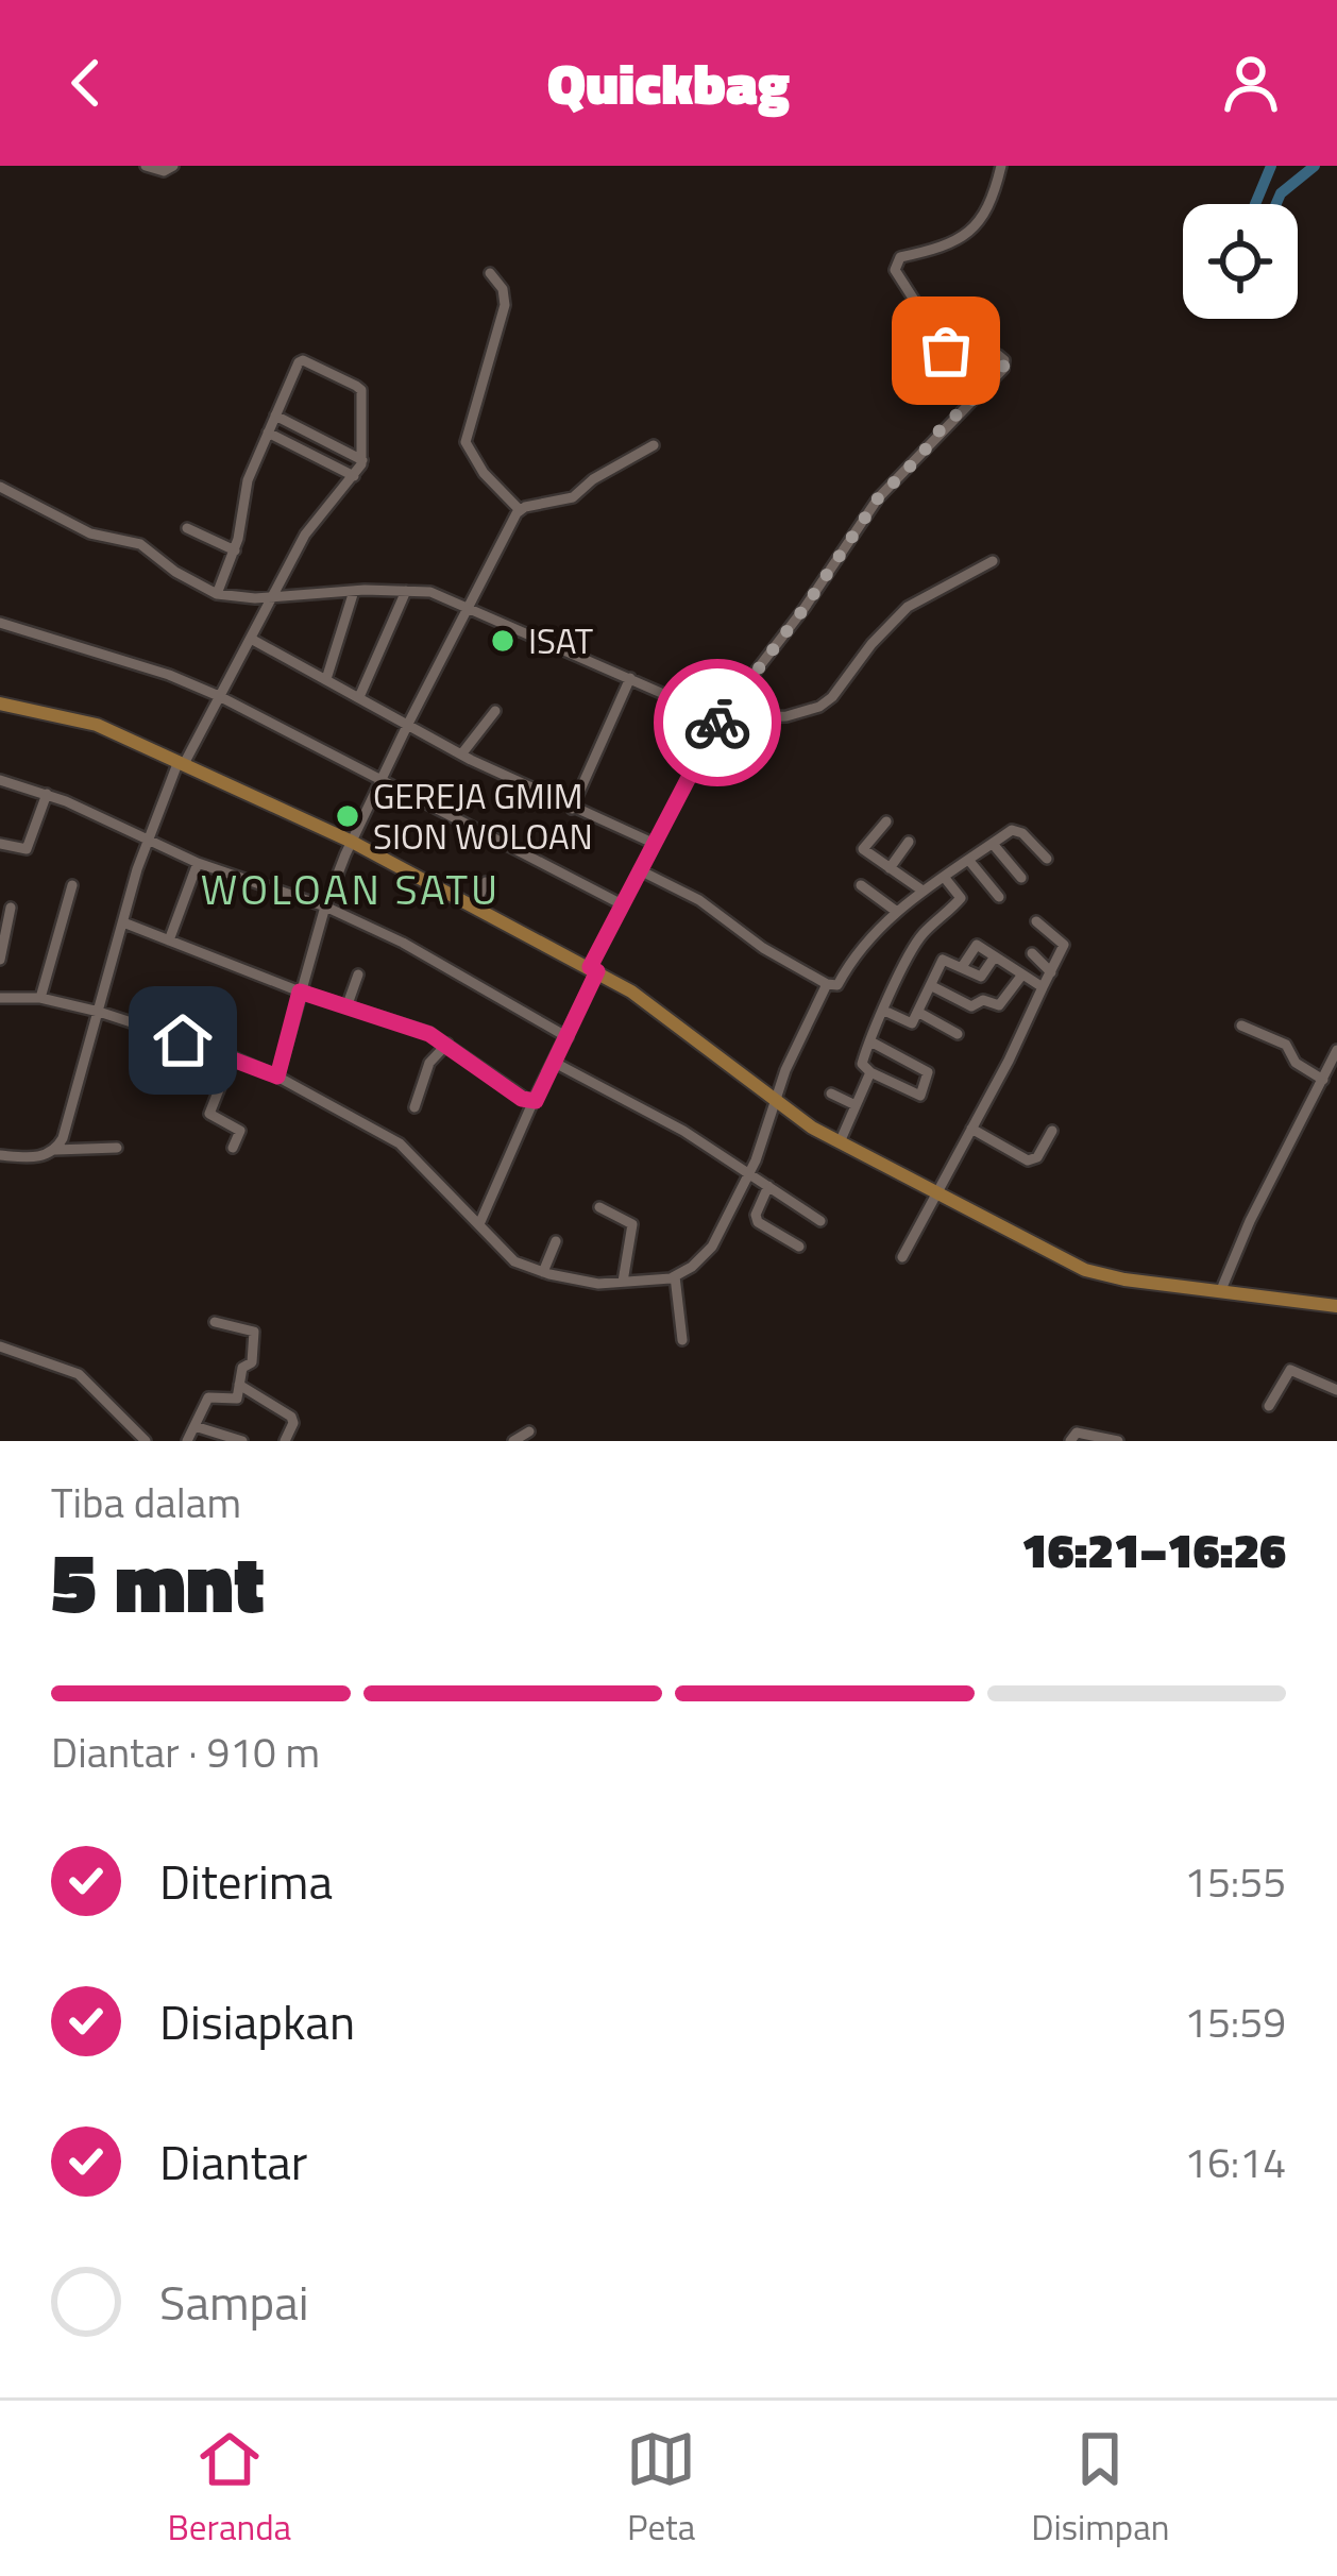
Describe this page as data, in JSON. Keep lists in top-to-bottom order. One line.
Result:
{"districts":["WOLOAN SATU"],"places":["ISAT","GEREJA GMIM SION WOLOAN"],"page":{"header":"Quickbag","heading":["5 mnt","Tiba dalam","16:21–16:26"],"bar":"Diantar · 910 m","list":[["Diterima","15:55"],["Disiapkan","15:59"],["Diantar","16:14"],"Sampai"],"tabs":["Beranda","Peta","Disimpan"]}}
